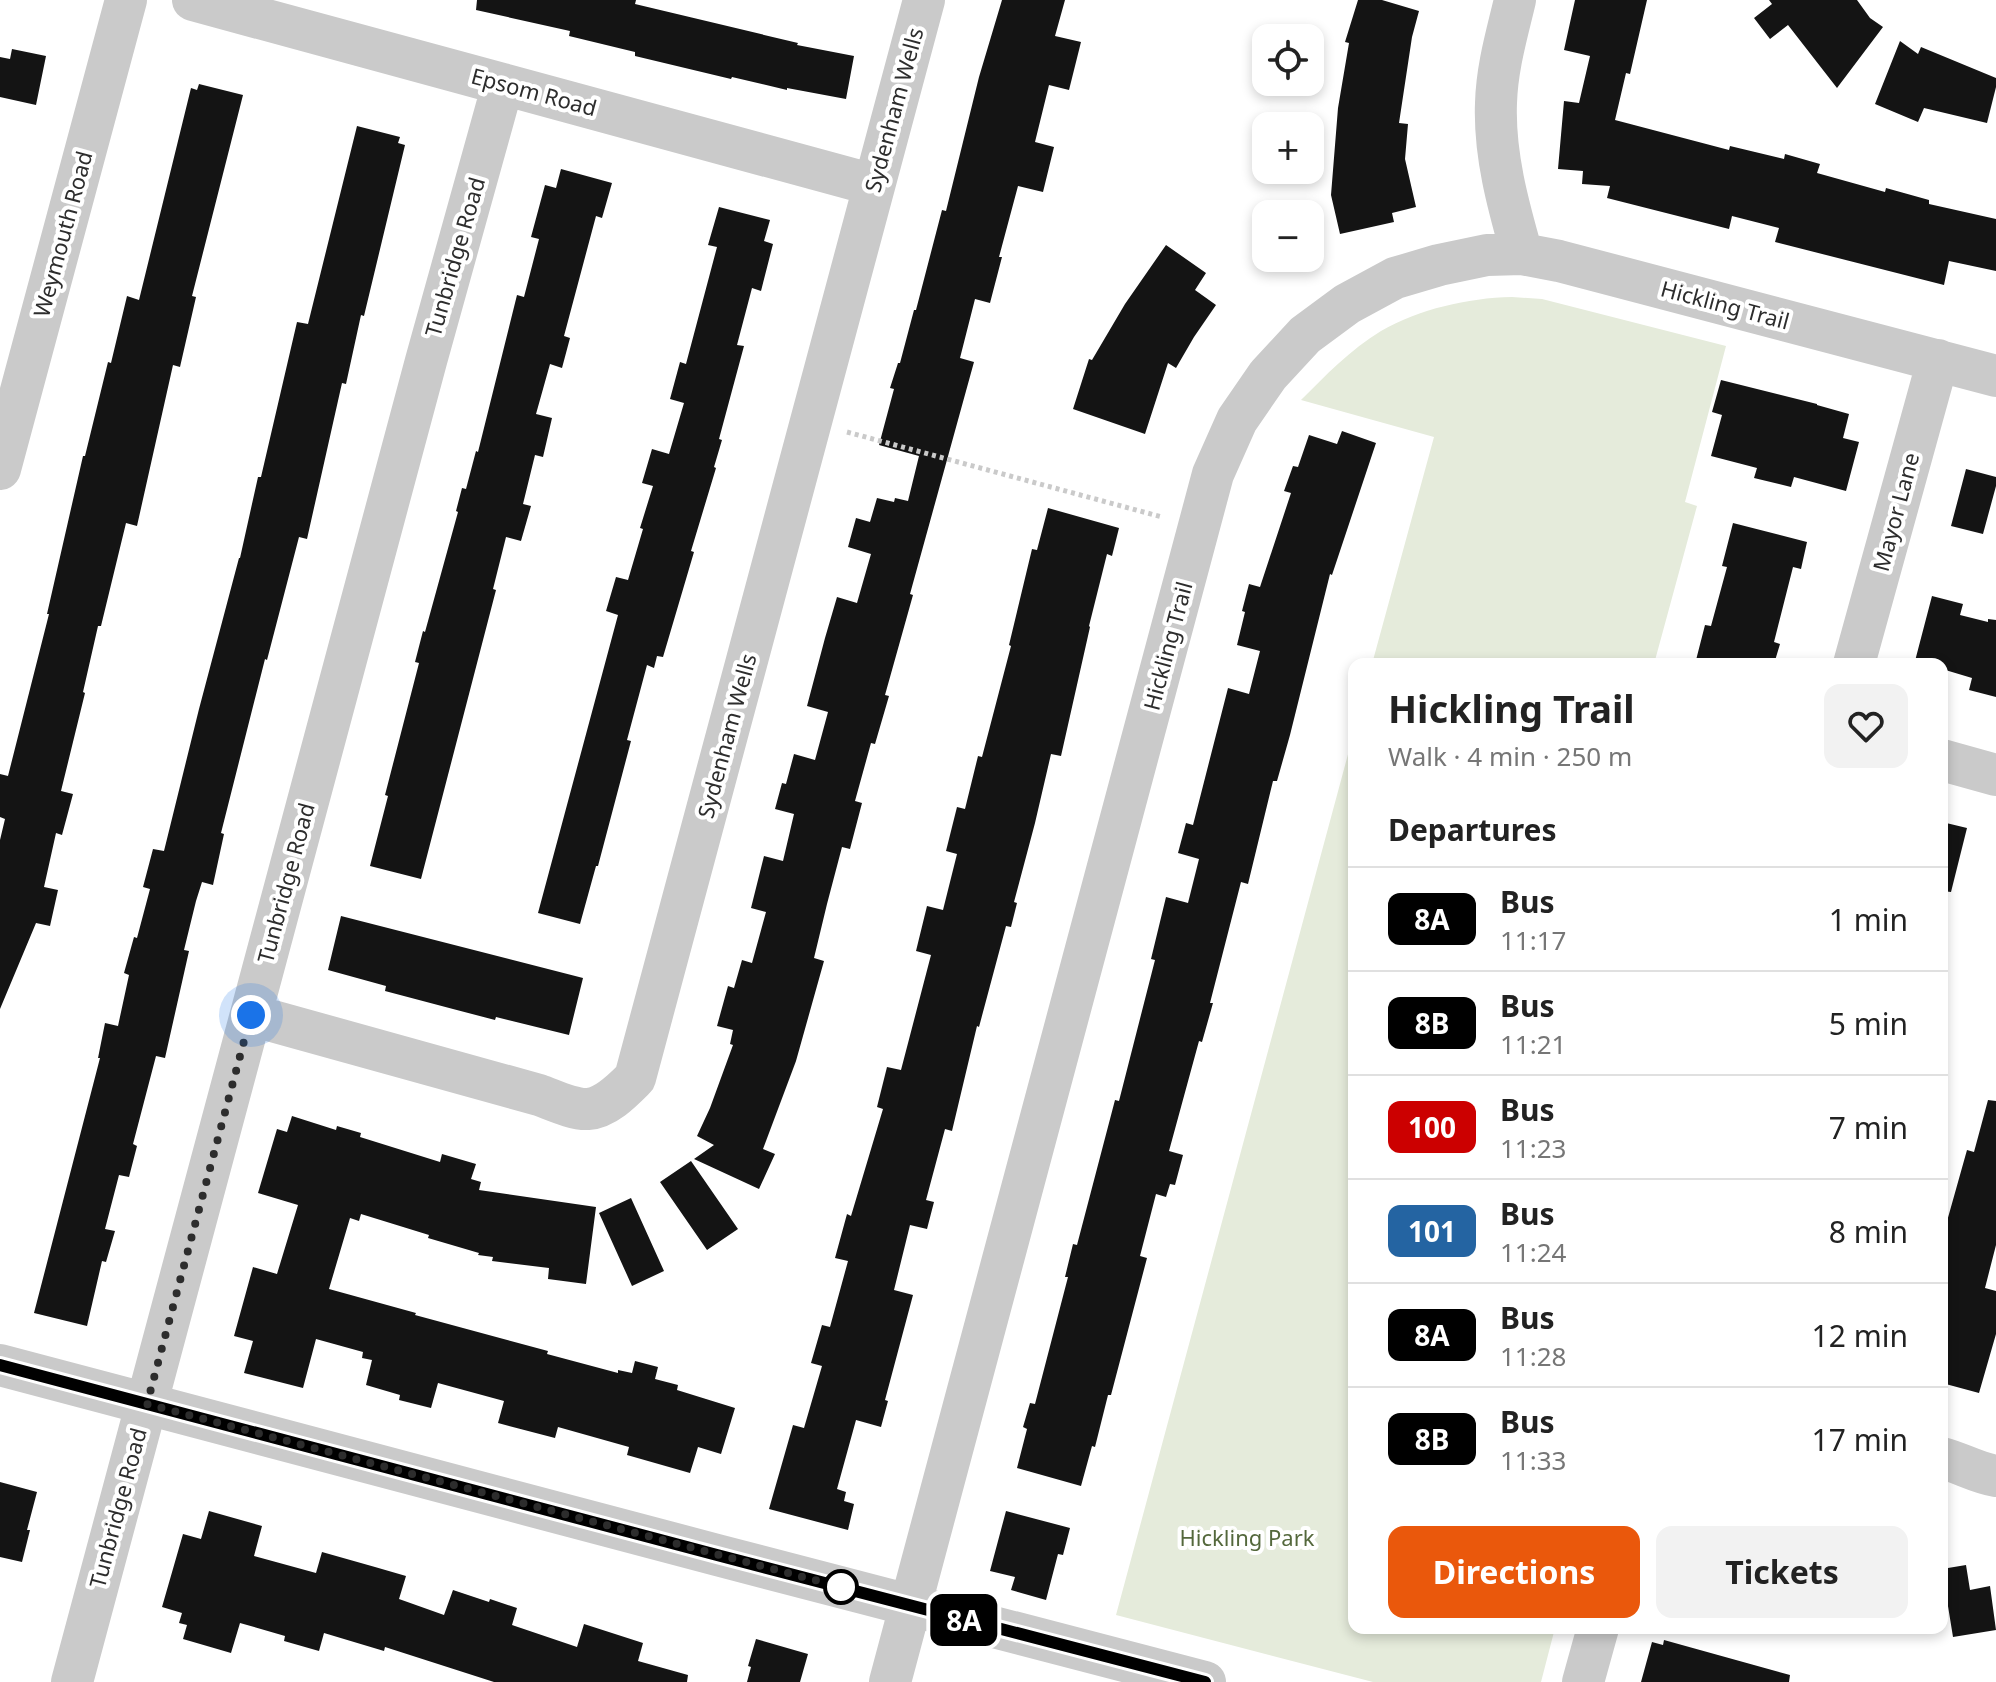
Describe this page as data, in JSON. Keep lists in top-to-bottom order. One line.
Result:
{"streets":{"street":["Epsom Road","Sydenham Wells","Weymouth Road","Tunbridge Road","Hickling Trail","Mayor Lane"]},"crossings":[["Epsom Road","Sydenham Wells"],["Epsom Road","Tunbridge Road"],["Sydenham Wells","Tunbridge Road"],["Hickling Trail","Mayor Lane"]],"parks":["Hickling Park"],"lines":["bus line 8A"],"page":{"on_map":"8A","map_buttons":["+","−"],"heading":[["Hickling Trail","Walk · 4 min · 250 m"],"Departures"],"list":[{"mark":"8A","name":"Bus","note":"11:17","value":"1 min"},{"mark":"8B","name":"Bus","note":"11:21","value":"5 min"},{"mark":"100","name":"Bus","note":"11:23","value":"7 min"},{"mark":"101","name":"Bus","note":"11:24","value":"8 min"},{"mark":"8A","name":"Bus","note":"11:28","value":"12 min"},{"mark":"8B","name":"Bus","note":"11:33","value":"17 min"}],"buttons":["Directions","Tickets"]}}
